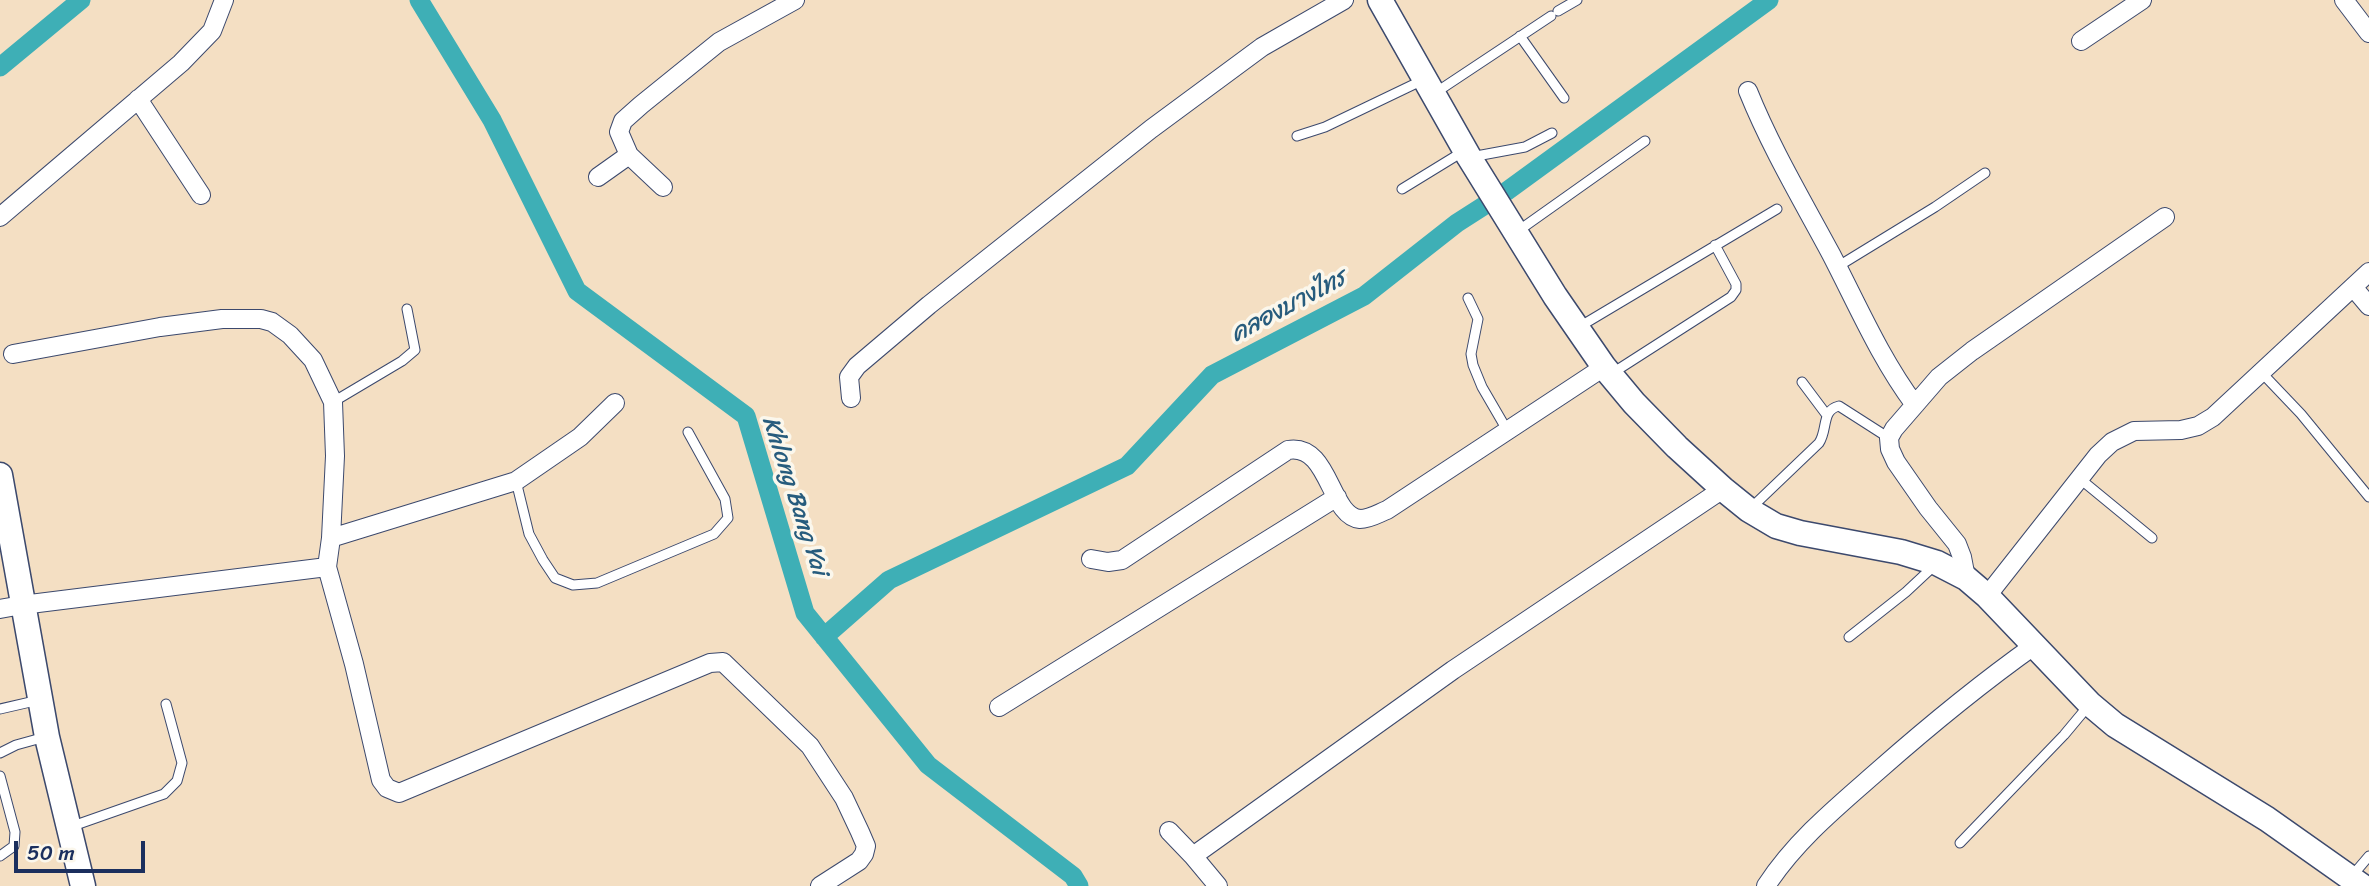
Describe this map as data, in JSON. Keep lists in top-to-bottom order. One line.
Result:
{"water":["คลองบางไทร","Khlong Bang Yai"],"scale_bar":"50 m"}
